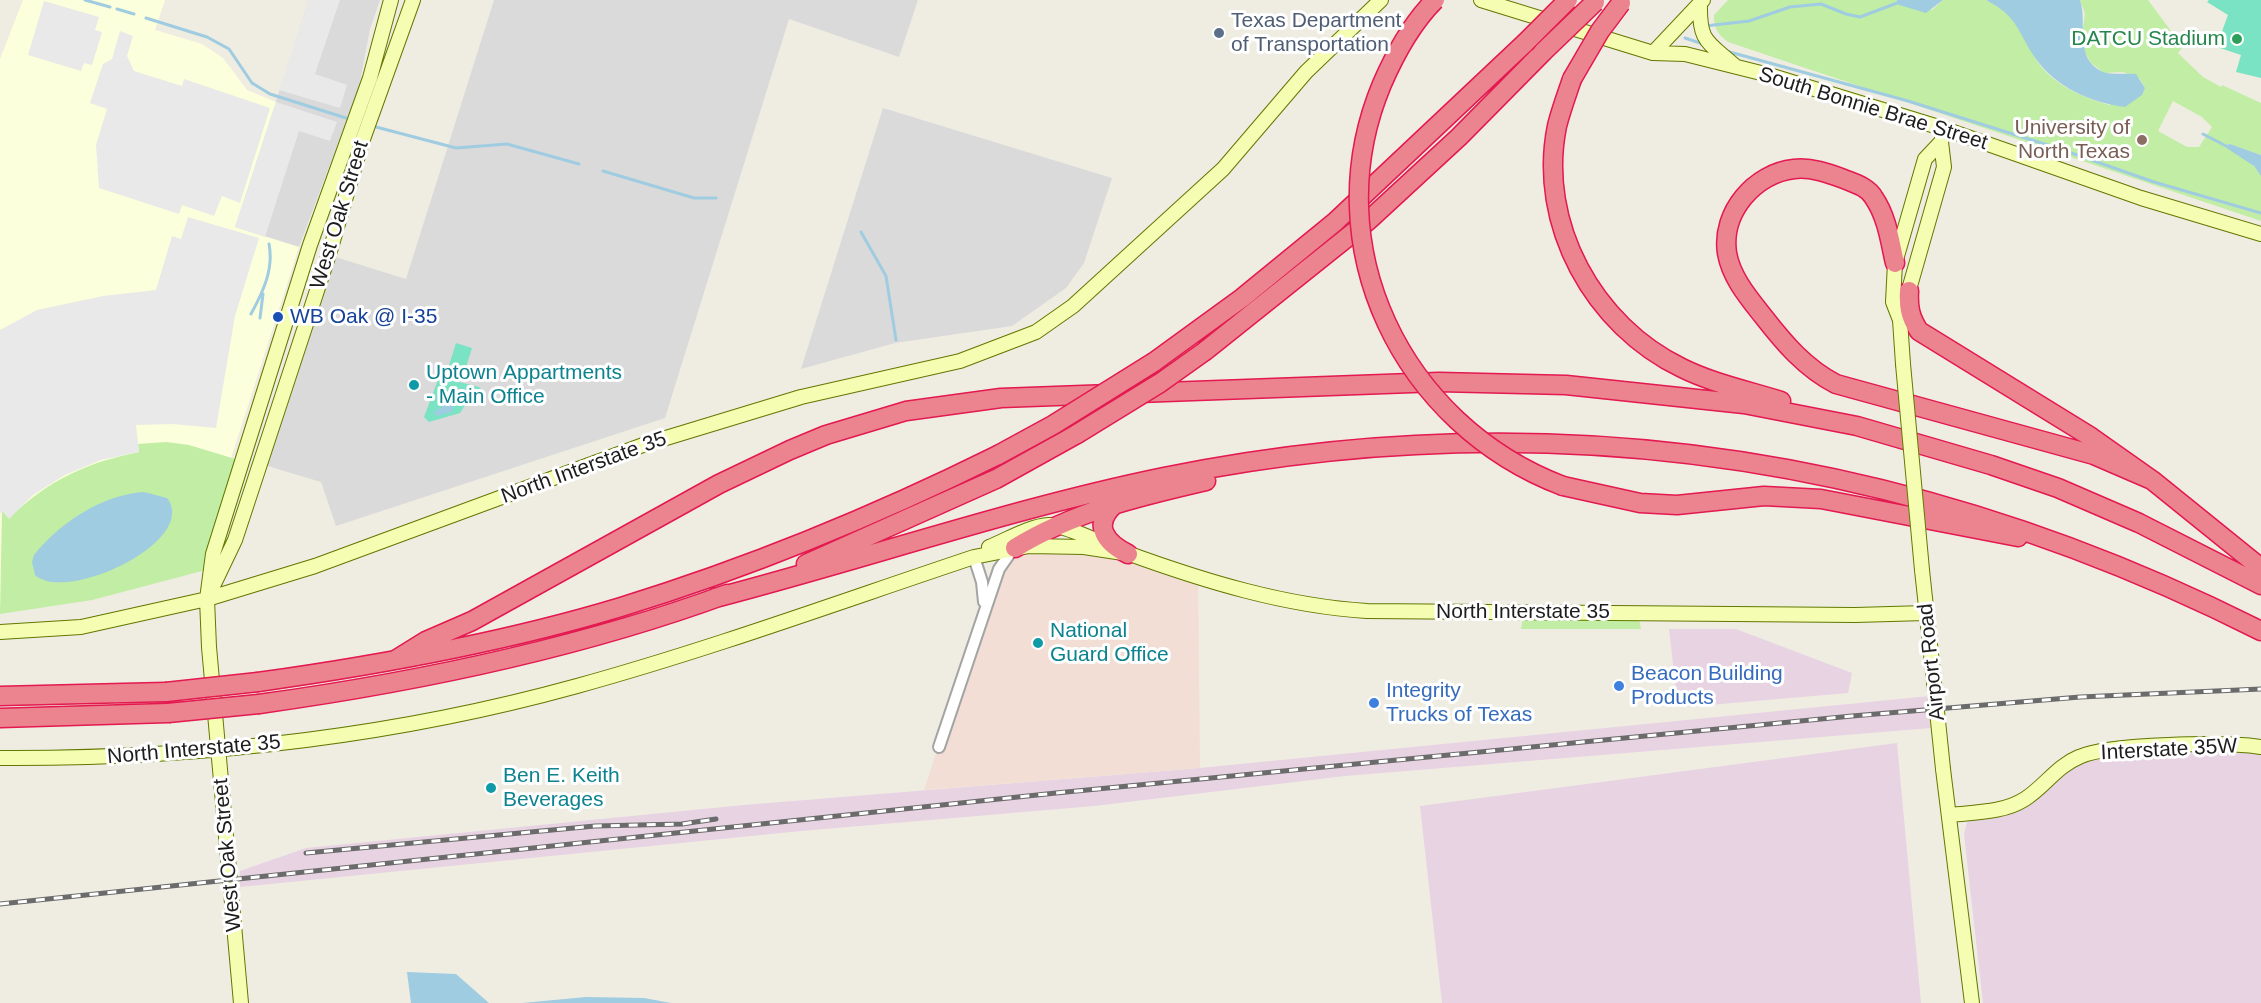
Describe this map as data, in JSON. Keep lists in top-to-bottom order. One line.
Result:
{"streets":{"main road":["South Bonnie Brae Street","West Oak Street","North Interstate 35","Airport Road","Interstate 35W"]},"crossings":[["South Bonnie Brae Street","Airport Road"],["West Oak Street","North Interstate 35"],["North Interstate 35","Airport Road"],["Airport Road","Interstate 35W"]],"places":["Texas Department of Transportation","DATCU Stadium","University of North Texas","WB Oak @ I-35","Uptown Appartments - Main Office","National Guard Office","Beacon Building Products","Integrity Trucks of Texas","Ben E. Keith Beverages"]}
